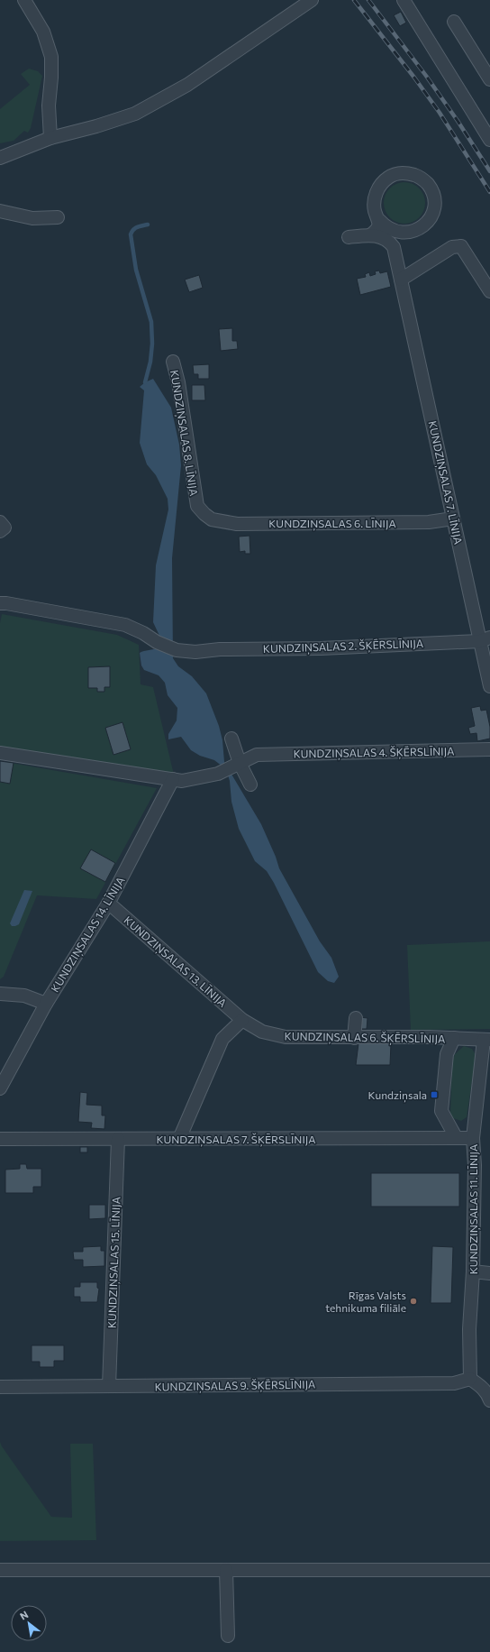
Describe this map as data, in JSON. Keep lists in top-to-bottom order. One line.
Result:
{"streets":{"street":["KUNDZIŅSALAS 8. LĪNIJA","KUNDZIŅSALAS 7. LĪNIJA","KUNDZIŅSALAS 6. LĪNIJA","KUNDZIŅSALAS 2. ŠĶĒRSLĪNIJA","KUNDZIŅSALAS 4. ŠĶĒRSLĪNIJA","KUNDZIŅSALAS 14. LĪNIJA","KUNDZIŅSALAS 13. LĪNIJA","KUNDZIŅSALAS 6. ŠĶĒRSLĪNIJA","KUNDZIŅSALAS 7. ŠĶĒRSLĪNIJA","KUNDZIŅSALAS 11. LĪNIJA","KUNDZIŅSALAS 15. LĪNIJA","KUNDZIŅSALAS 9. ŠĶĒRSLĪNIJA"]},"crossings":[["KUNDZIŅSALAS 8. LĪNIJA","KUNDZIŅSALAS 6. LĪNIJA"],["KUNDZIŅSALAS 7. LĪNIJA","KUNDZIŅSALAS 6. LĪNIJA"],["KUNDZIŅSALAS 7. LĪNIJA","KUNDZIŅSALAS 2. ŠĶĒRSLĪNIJA"],["KUNDZIŅSALAS 14. LĪNIJA","KUNDZIŅSALAS 13. LĪNIJA"],["KUNDZIŅSALAS 13. LĪNIJA","KUNDZIŅSALAS 6. ŠĶĒRSLĪNIJA"],["KUNDZIŅSALAS 6. ŠĶĒRSLĪNIJA","KUNDZIŅSALAS 11. LĪNIJA"],["KUNDZIŅSALAS 7. ŠĶĒRSLĪNIJA","KUNDZIŅSALAS 11. LĪNIJA"],["KUNDZIŅSALAS 7. ŠĶĒRSLĪNIJA","KUNDZIŅSALAS 15. LĪNIJA"],["KUNDZIŅSALAS 11. LĪNIJA","KUNDZIŅSALAS 9. ŠĶĒRSLĪNIJA"],["KUNDZIŅSALAS 15. LĪNIJA","KUNDZIŅSALAS 9. ŠĶĒRSLĪNIJA"]],"places":{"transit":["Kundziņsala"],"other":["Rīgas Valsts tehnikuma filiāle"]},"north":"top left"}
